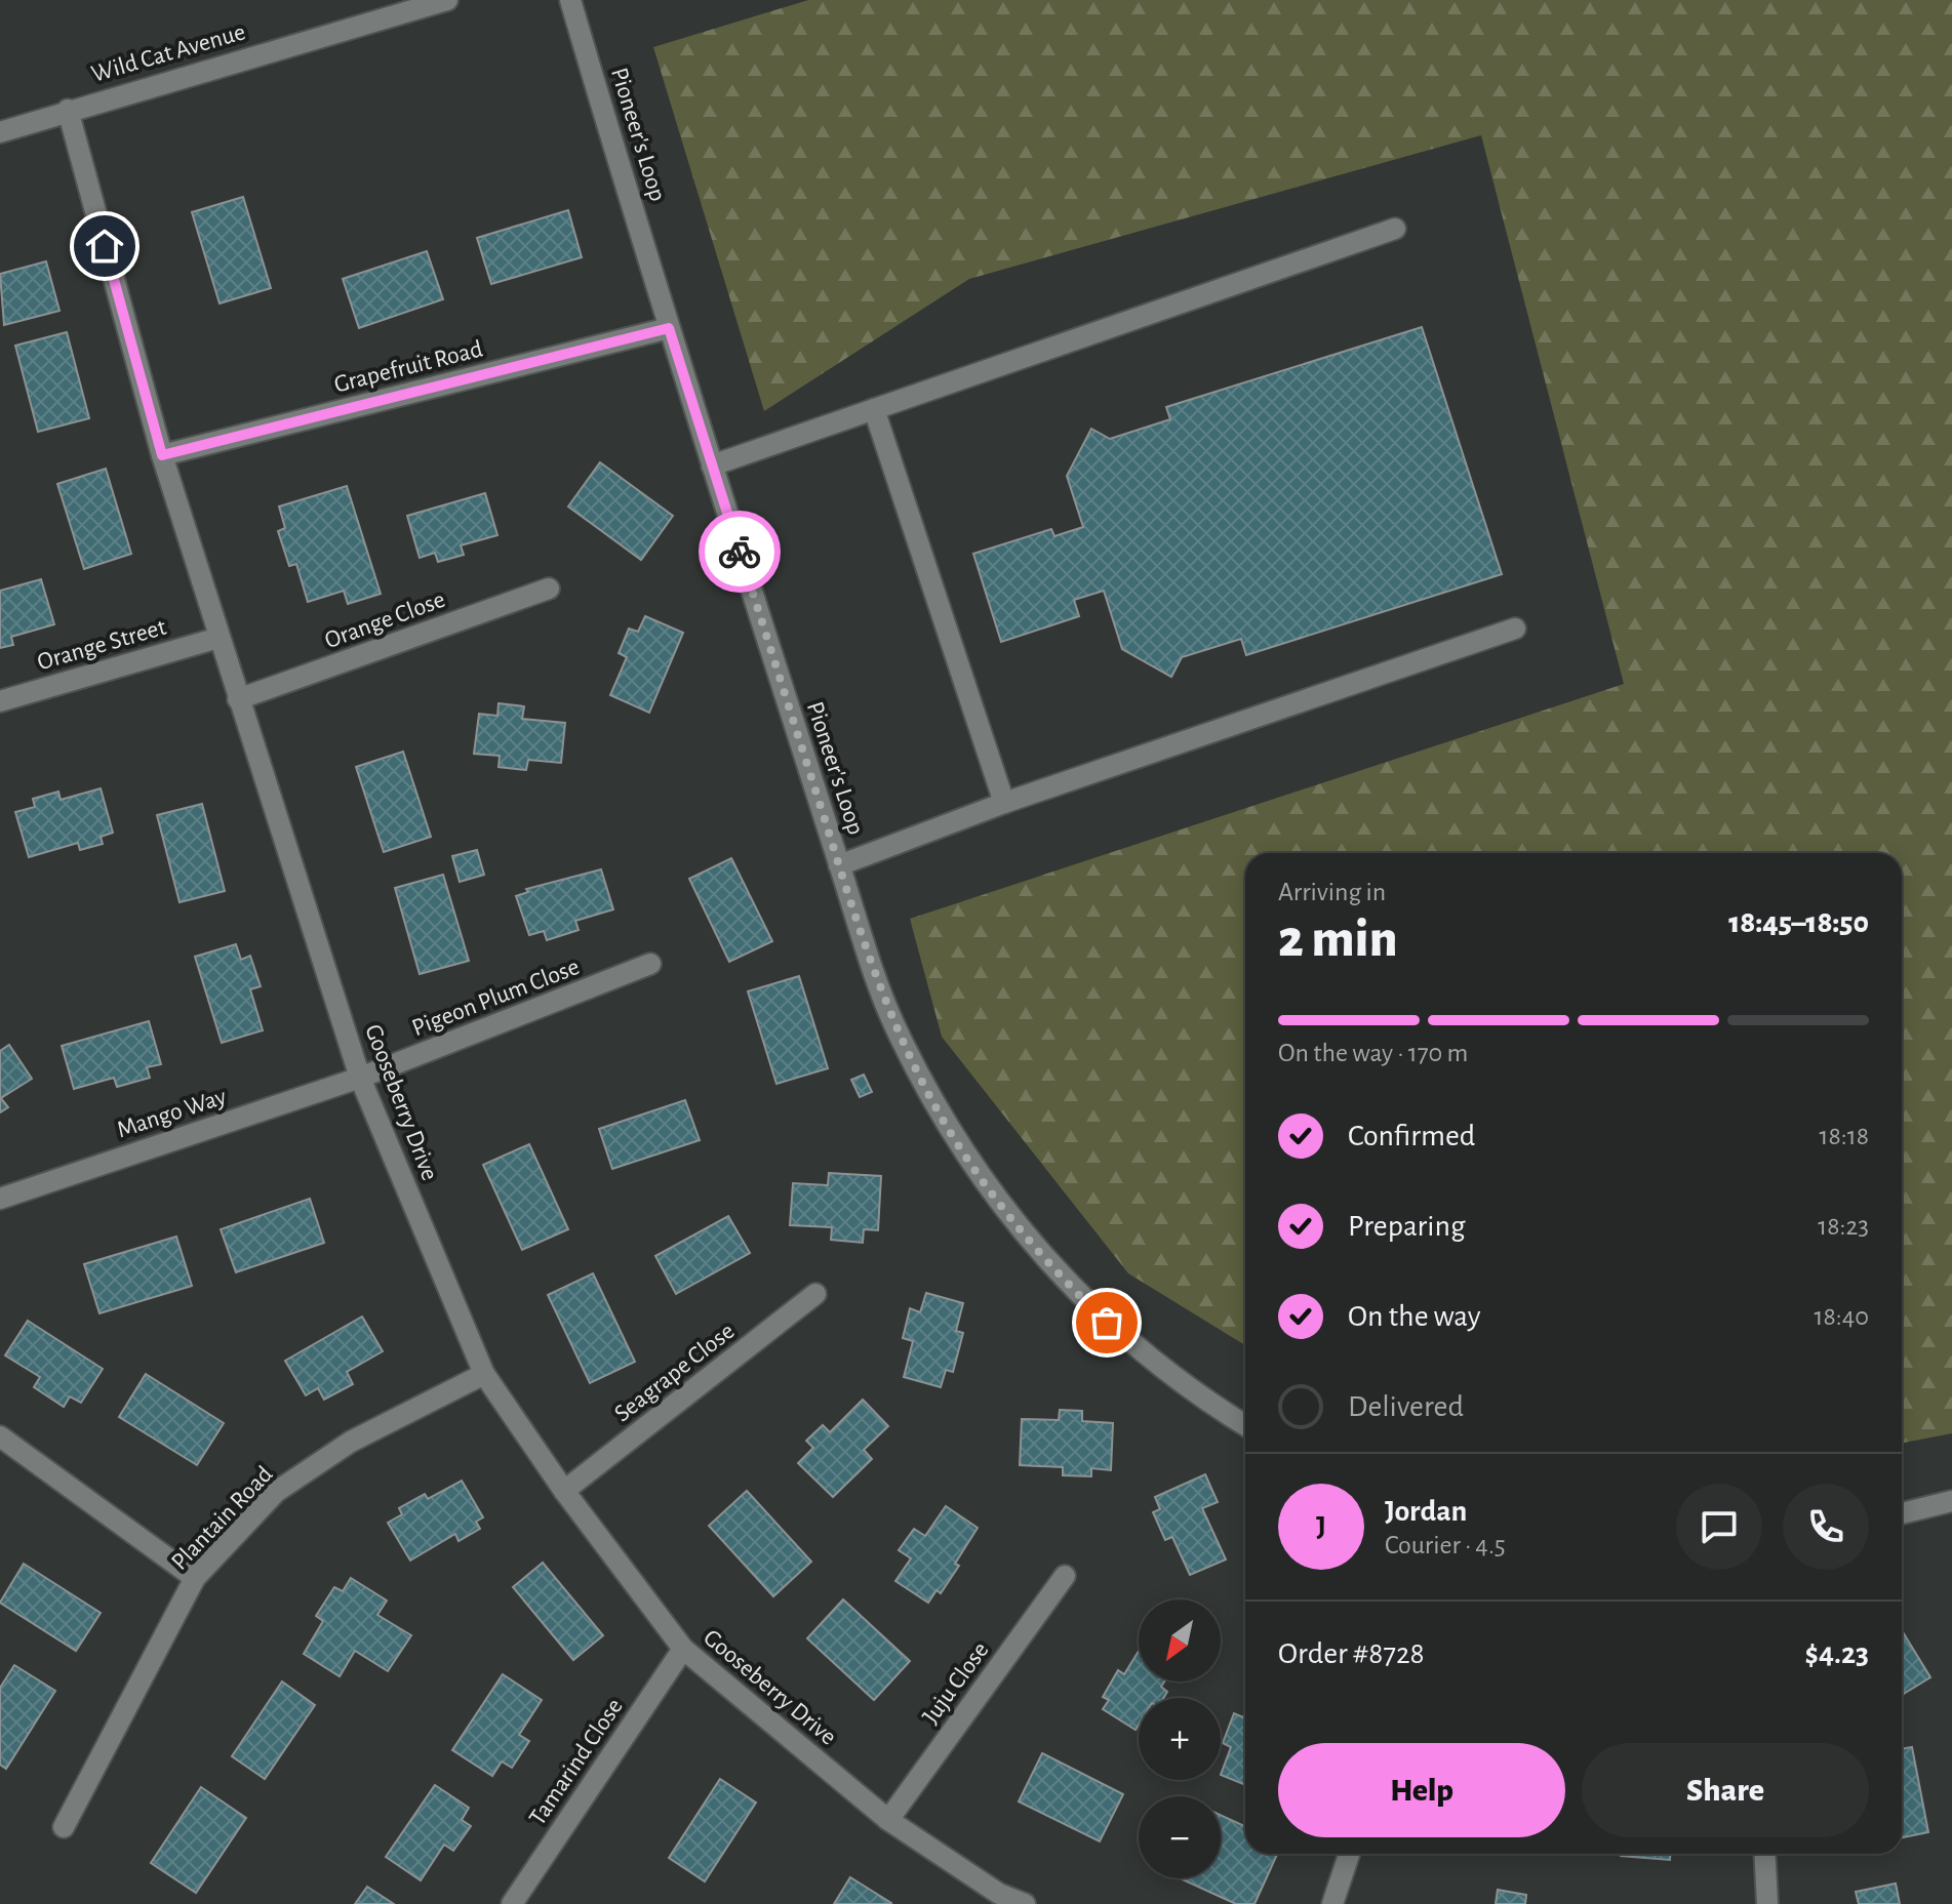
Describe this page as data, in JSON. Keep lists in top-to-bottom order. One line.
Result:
{"streets":{"street":["Wild Cat Avenue","Pioneer's Loop","Grapefruit Road","Orange Close","Orange Street","Pigeon Plum Close","Gooseberry Drive","Mango Way","Seagrape Close","Plantain Road","Juju Close","Tamarind Close"]},"crossings":[["Wild Cat Avenue","Gooseberry Drive"],["Pioneer's Loop","Grapefruit Road"],["Grapefruit Road","Gooseberry Drive"],["Orange Close","Gooseberry Drive"],["Orange Street","Gooseberry Drive"],["Pigeon Plum Close","Gooseberry Drive"],["Pigeon Plum Close","Mango Way"],["Gooseberry Drive","Mango Way"],["Gooseberry Drive","Seagrape Close"],["Gooseberry Drive","Plantain Road"],["Gooseberry Drive","Juju Close"],["Gooseberry Drive","Tamarind Close"]],"north":"bottom left","page":{"heading":["2 min","Arriving in","18:45–18:50"],"panel":["Jordan","Courier · 4.5","Order #8728","$4.23"],"bar":"On the way · 170 m","list":[["Confirmed","18:18"],["Preparing","18:23"],["On the way","18:40"],"Delivered"],"round":"J","map_buttons":["+","−"],"buttons":["Help","Share"]}}
